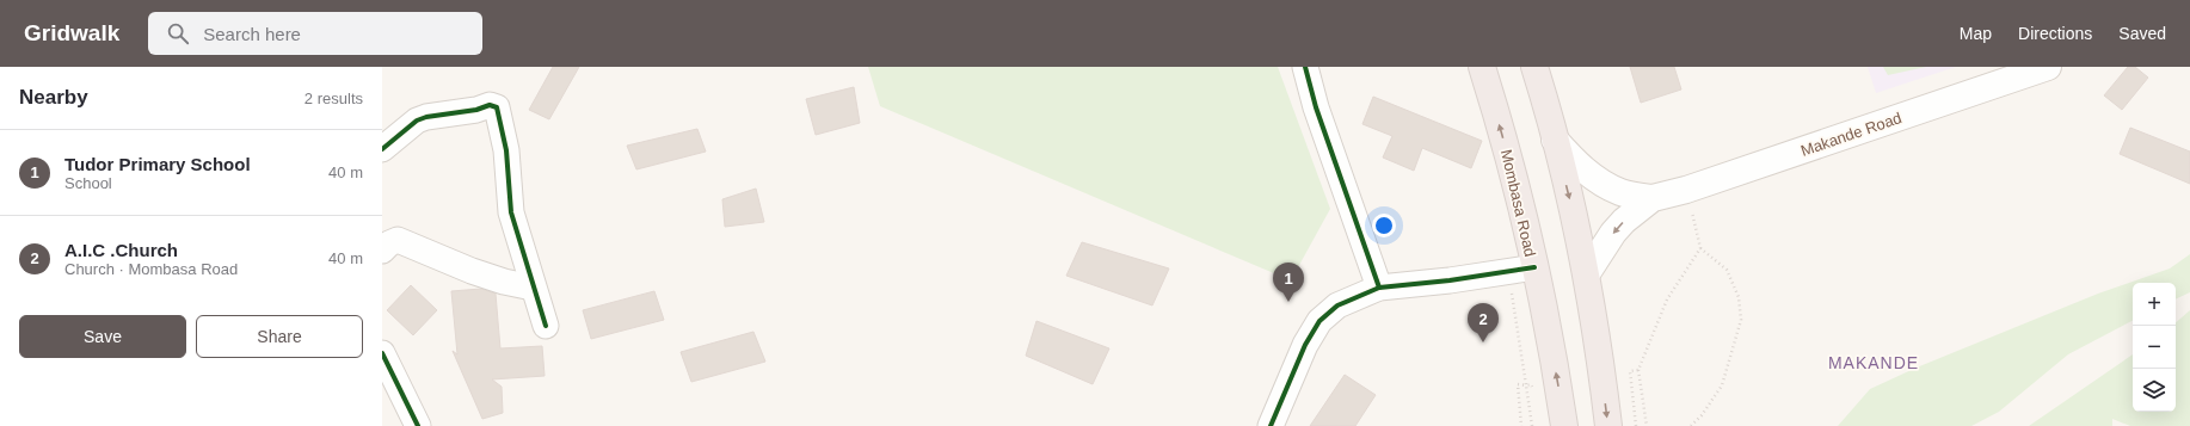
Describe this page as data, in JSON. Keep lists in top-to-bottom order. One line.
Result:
{"streets":{"highway":["Mombasa Road"],"main road":["Makande Road"]},"districts":["MAKANDE"],"page":{"header":"Gridwalk","search":"Search here","nav":["Map","Directions","Saved"],"heading":["Nearby","2 results"],"list":[{"mark":"1","name":"Tudor Primary School","note":"School","value":"40 m"},{"mark":"2","name":"A.I.C .Church","note":"Church · Mombasa Road","value":"40 m"}],"pins":["1","2"],"map_buttons":["+","−"],"buttons":["Save","Share"]}}
